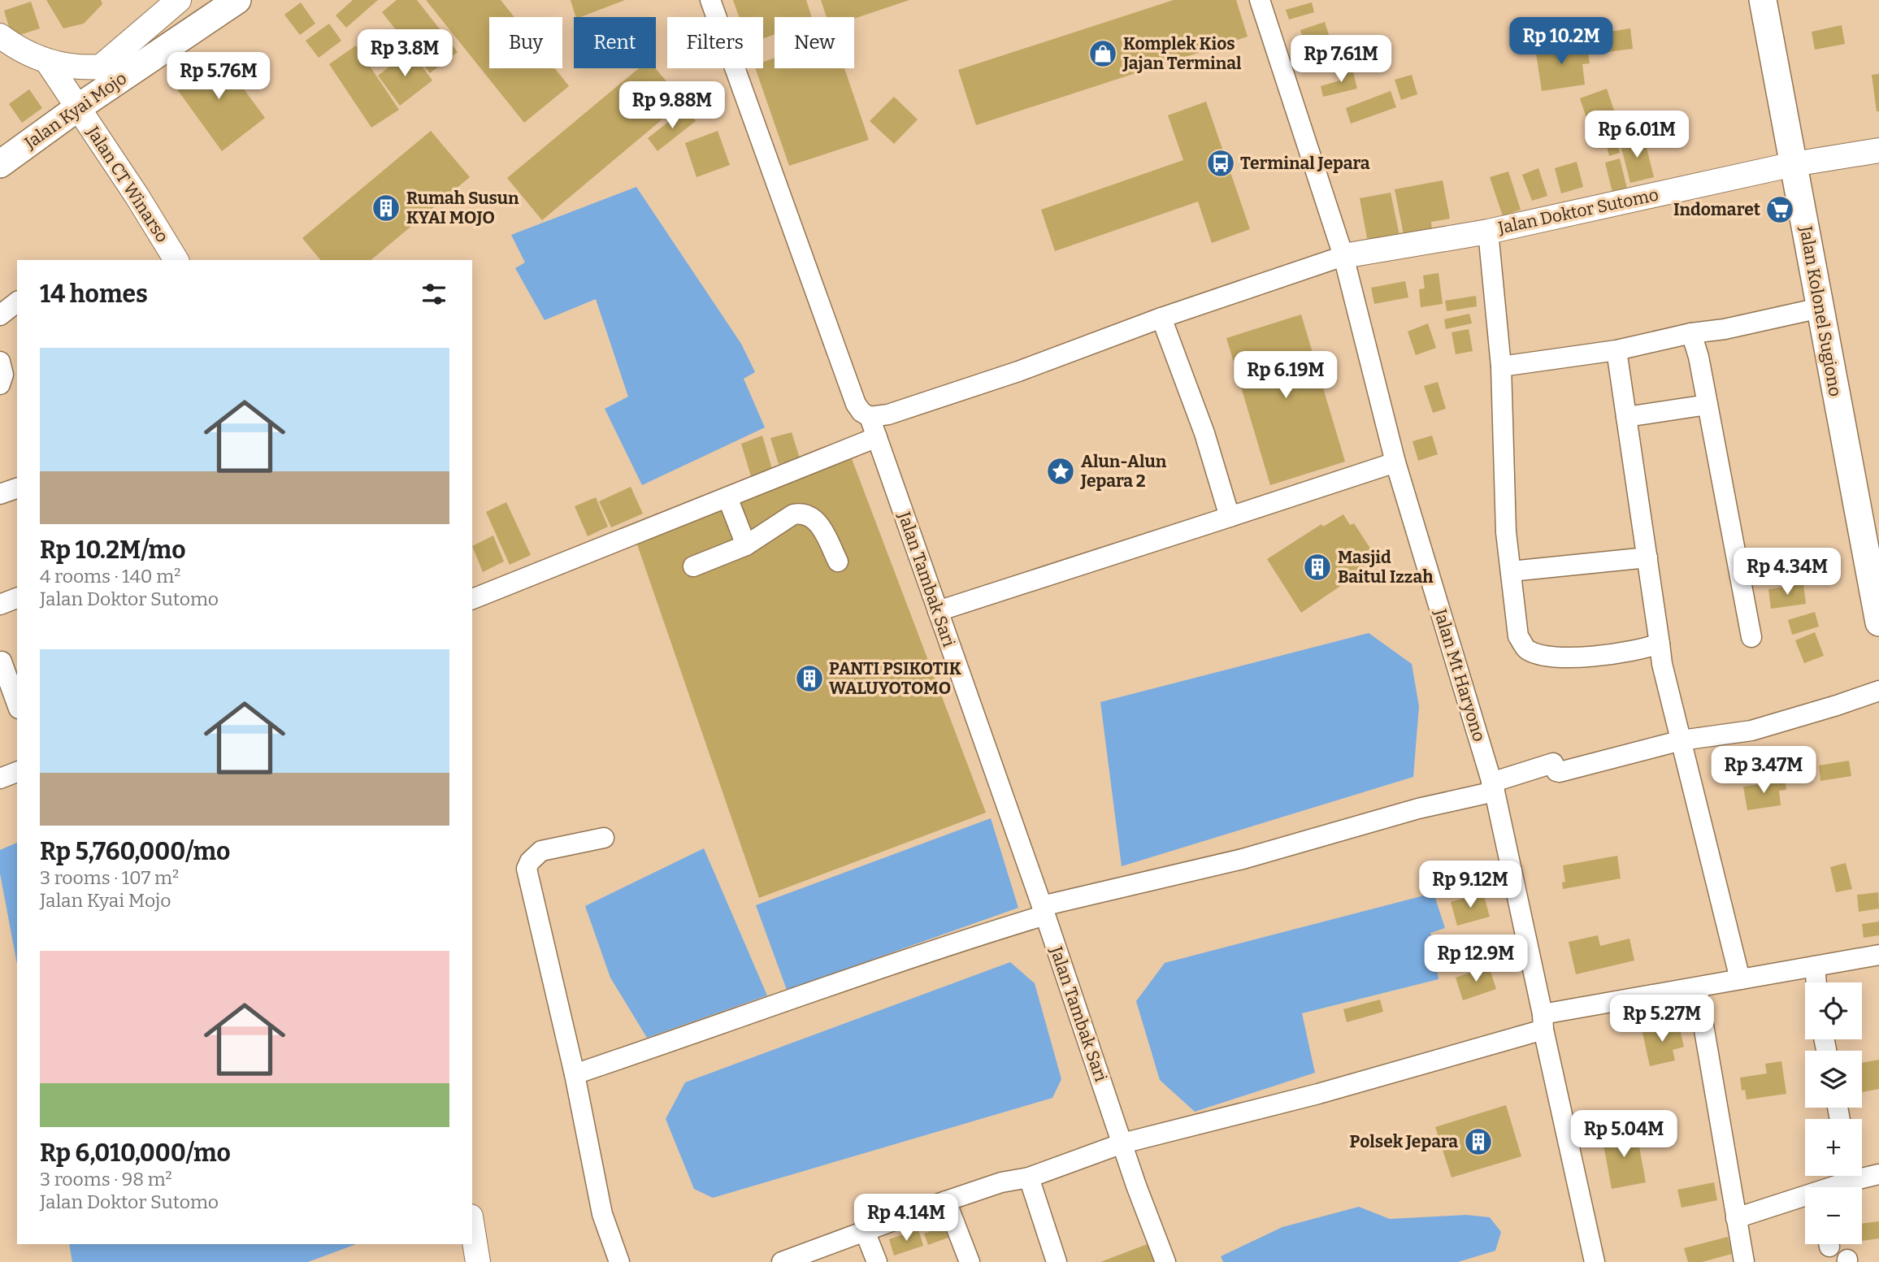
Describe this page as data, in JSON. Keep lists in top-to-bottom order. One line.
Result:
{"streets":{"main road":["Jalan Kyai Mojo","Jalan Kolonel Sugiono"],"street":["Jalan CT Winarso","Jalan Doktor Sutomo","Jalan Tambak Sari","Jalan Mt Haryono"]},"crossings":[["Jalan Kyai Mojo","Jalan CT Winarso"],["Jalan Doktor Sutomo","Jalan Kolonel Sugiono"],["Jalan Doktor Sutomo","Jalan Mt Haryono"]],"places":{"shop":["Komplek Kios Jajan Terminal"],"bus stop":["Terminal Jepara"],"building":["Rumah Susun KYAI MOJO","Masjid Baitul Izzah","PANTI PSIKOTIK WALUYOTOMO","Polsek Jepara"],"supermarket":["Indomaret"],"place":["Alun-Alun Jepara 2"]},"page":{"price":["Rp 10.2M","Rp 3.8M","Rp 7.61M","Rp 5.76M","Rp 9.88M","Rp 6.01M","Rp 6.19M","Rp 4.34M","Rp 3.47M","Rp 9.12M","Rp 12.9M","Rp 5.27M","Rp 5.04M","Rp 4.14M"],"chip":["Buy","Rent","Filters","New"],"heading":"14 homes","list":[{"name":"Rp 10.2M/mo","note":"4 rooms · 140 m² · Jalan Doktor Sutomo"},{"name":"Rp 5,760,000/mo","note":"3 rooms · 107 m² · Jalan Kyai Mojo"},{"name":"Rp 6,010,000/mo","note":"3 rooms · 98 m² · Jalan Doktor Sutomo"}],"map_buttons":["+","−"]}}
